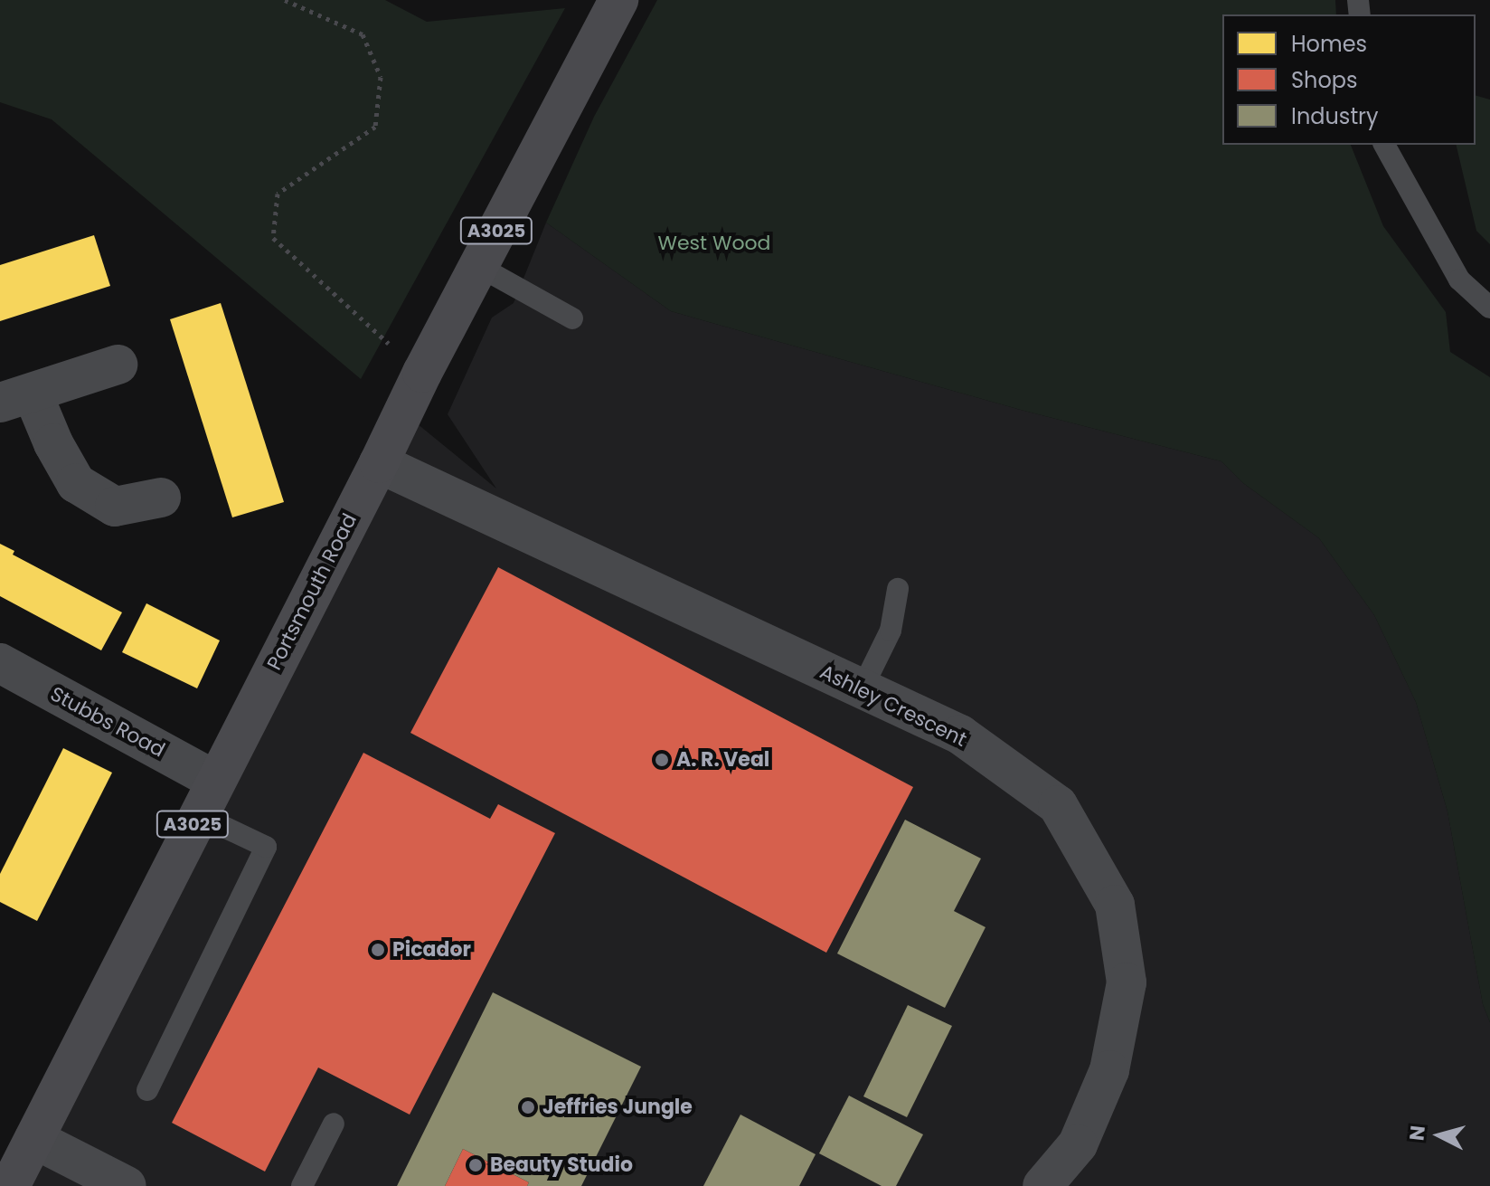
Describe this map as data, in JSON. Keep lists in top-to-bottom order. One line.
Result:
{"streets":{"main road":["A3025","Portsmouth Road"],"street":["Ashley Crescent","Stubbs Road"]},"crossings":[["Portsmouth Road","Ashley Crescent"],["Portsmouth Road","Stubbs Road"]],"parks":["West Wood"],"places":["A. R. Veal","Picador","Jeffries Jungle","Beauty Studio"],"legend":["Homes","Shops","Industry"],"north":"left"}
